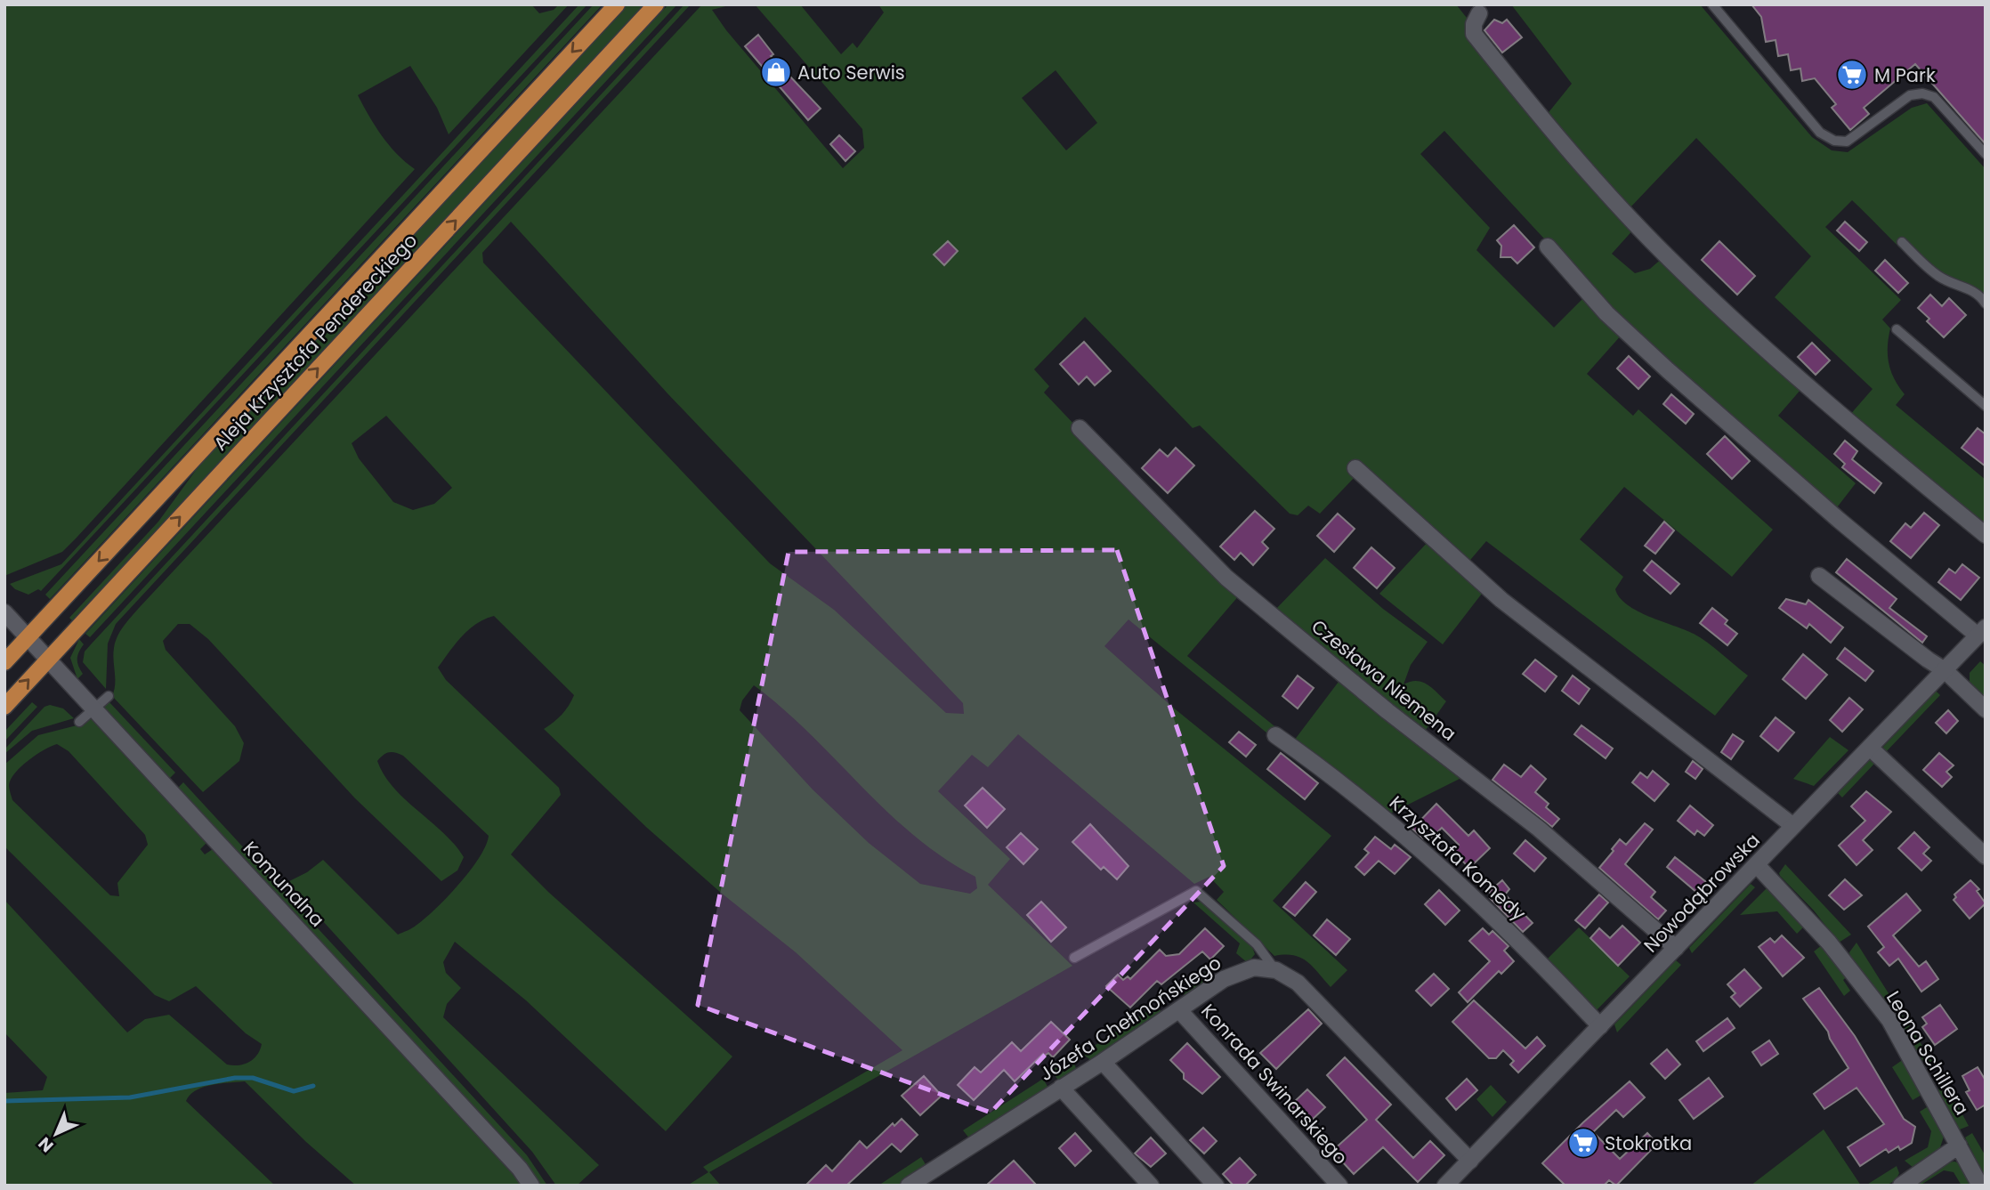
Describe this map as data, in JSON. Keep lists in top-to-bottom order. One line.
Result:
{"streets":{"main road":["Aleja Krzysztofa Pendereckiego"],"street":["Czesława Niemena","Krzysztofa Komedy","Komunalna","Nowodąbrowska","Józefa Chełmońskiego","Leona Schillera","Konrada Swinarskiego"]},"crossings":[["Aleja Krzysztofa Pendereckiego","Komunalna"],["Czesława Niemena","Nowodąbrowska"],["Krzysztofa Komedy","Nowodąbrowska"],["Nowodąbrowska","Leona Schillera"],["Józefa Chełmońskiego","Konrada Swinarskiego"]],"places":{"shop":["Auto Serwis"],"supermarket":["M Park","Stokrotka"]},"north":"bottom left"}
